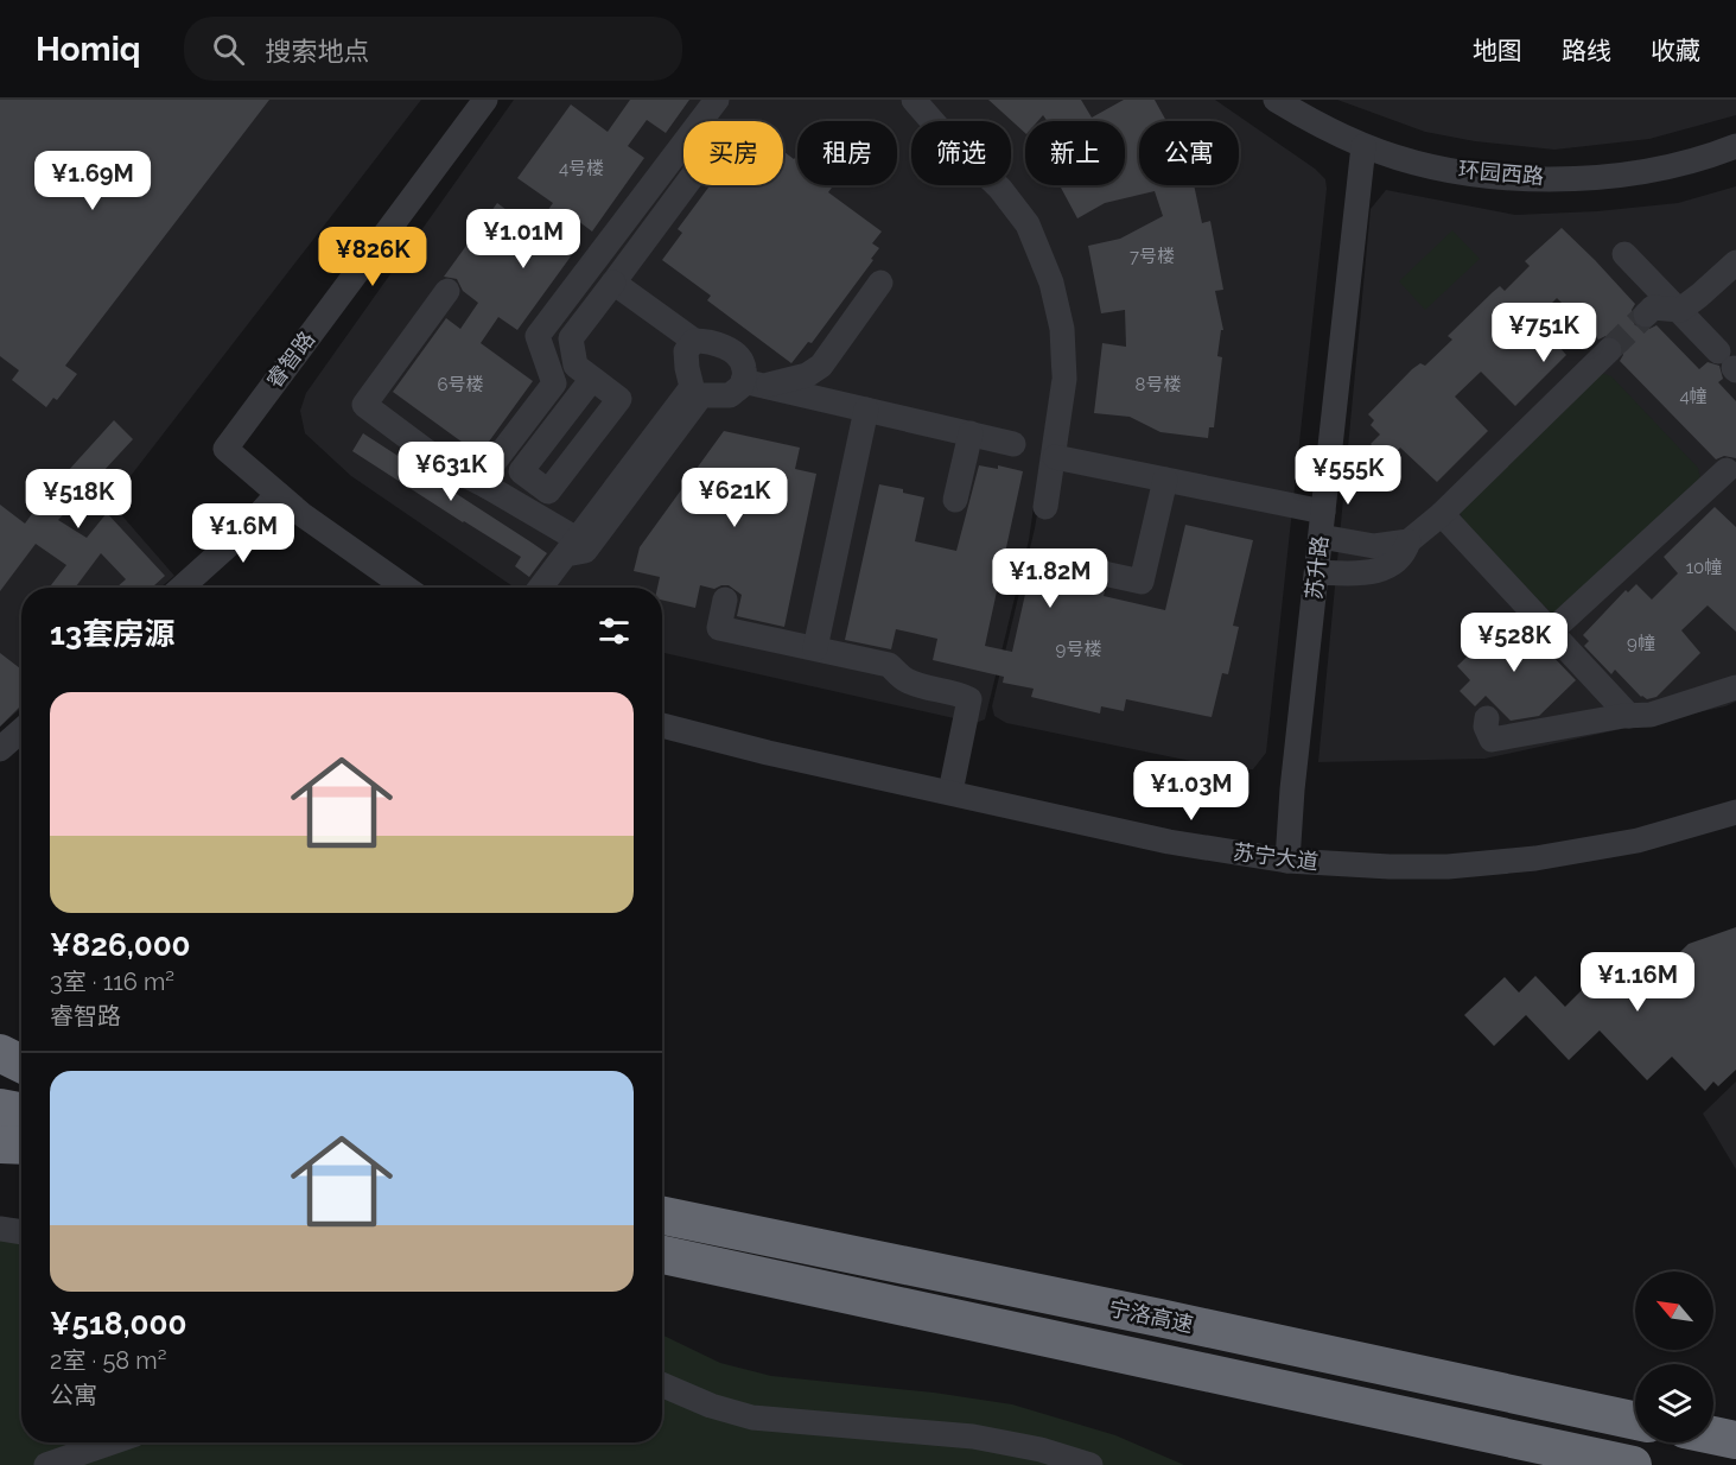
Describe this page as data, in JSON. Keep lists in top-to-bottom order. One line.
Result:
{"streets":{"highway":["宁洛高速"],"street":["环园西路","睿智路","苏升路","苏宁大道"]},"crossings":[["环园西路","苏升路"],["苏升路","苏宁大道"]],"house_numbers":["4号楼","7号楼","6号楼","8号楼","4幢","10幢","9幢","9号楼"],"north":"top left","page":{"header":"Homiq","search":"搜索地点","nav":["地图","路线","收藏"],"chip":["买房","租房","筛选","新上","公寓"],"price":["¥1.69M","¥1.01M","¥826K","¥751K","¥631K","¥555K","¥621K","¥518K","¥1.6M","¥1.82M","¥528K","¥1.03M","¥1.16M"],"heading":"13套房源","list":[{"name":"¥826,000","note":"3室 · 116 m² · 睿智路"},{"name":"¥518,000","note":"2室 · 58 m² · 公寓"}]}}
